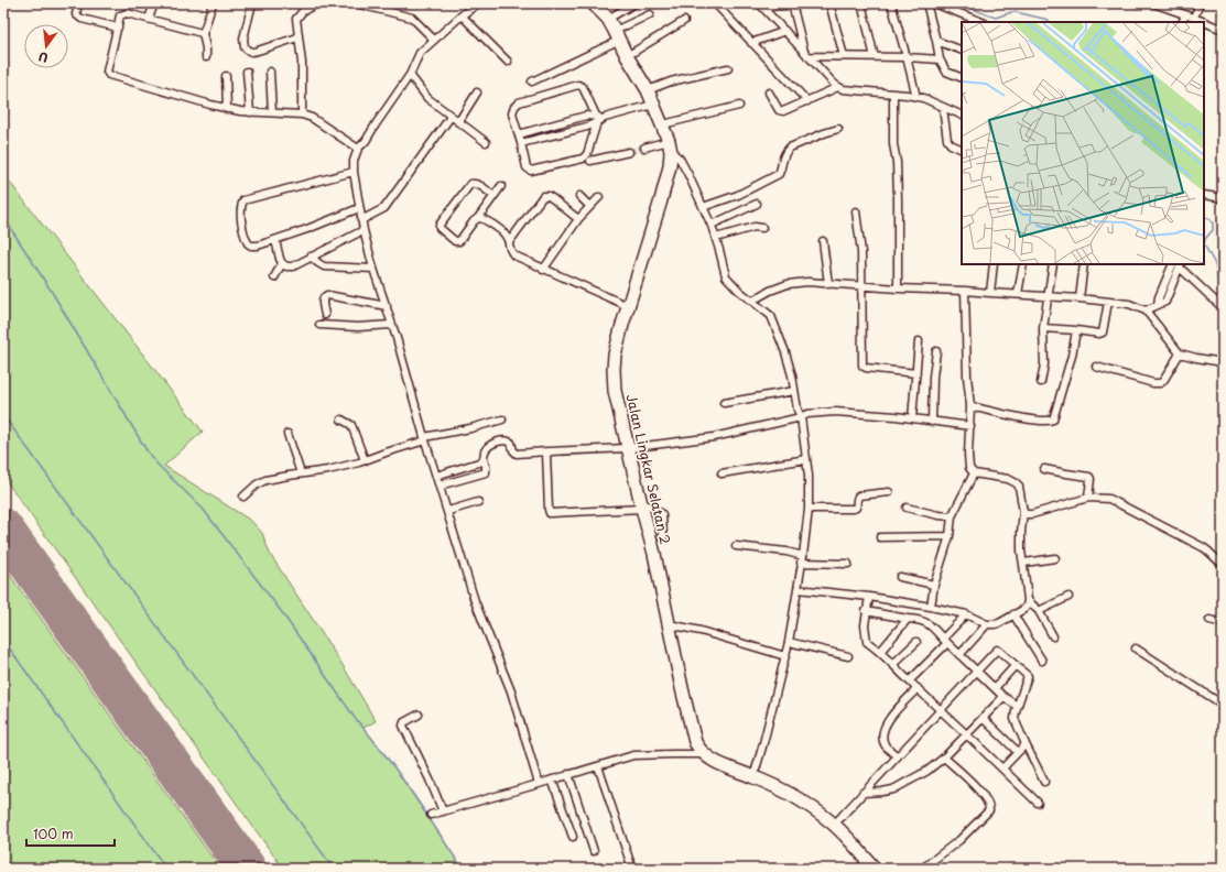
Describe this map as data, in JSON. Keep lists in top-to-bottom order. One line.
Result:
{"streets":{"highway":["Jalan Lingkar Selatan 2"]},"scale_bar":"100 m","north":"bottom"}
